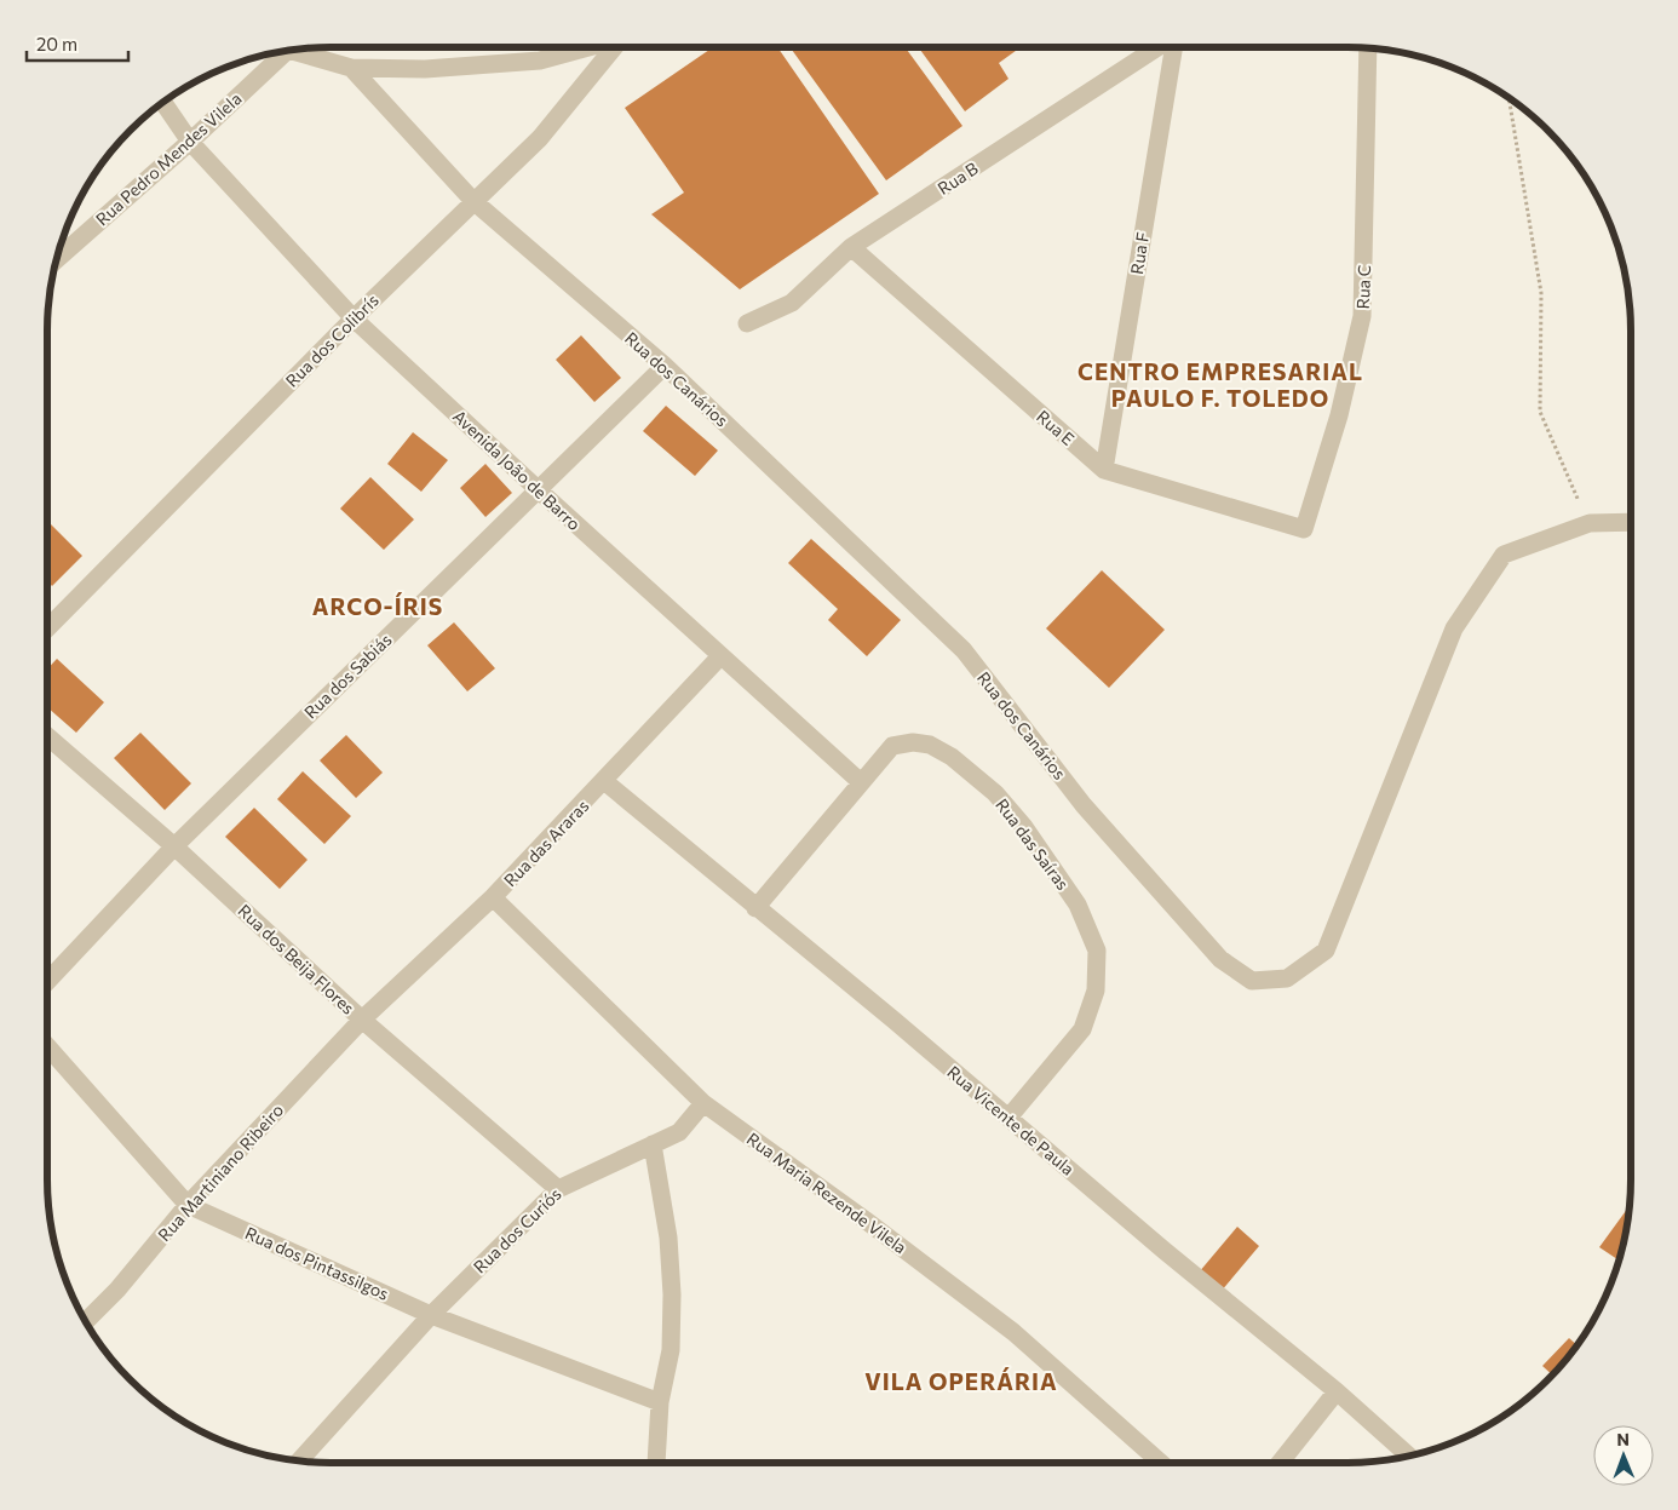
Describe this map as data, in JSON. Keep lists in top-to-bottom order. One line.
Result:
{"streets":{"street":["Rua Pedro Mendes Vilela","Rua B","Rua F","Rua C","Rua dos Colibrís","Rua dos Canários","Rua E","Avenida João de Barro","Rua dos Sabiás","Rua das Araras","Rua das Saíras","Rua dos Beija Flores","Rua Vicente de Paula","Rua Martiniano Ribeiro","Rua Maria Rezende Vilela","Rua dos Curiós","Rua dos Pintassilgos"]},"crossings":[["Rua Pedro Mendes Vilela","Rua dos Canários"],["Rua Pedro Mendes Vilela","Avenida João de Barro"],["Rua B","Rua E"],["Rua F","Rua E"],["Rua C","Rua E"],["Rua dos Colibrís","Rua dos Canários"],["Rua dos Colibrís","Avenida João de Barro"],["Rua dos Canários","Rua dos Sabiás"],["Avenida João de Barro","Rua dos Sabiás"],["Avenida João de Barro","Rua das Araras"],["Avenida João de Barro","Rua das Saíras"],["Rua dos Sabiás","Rua dos Beija Flores"],["Rua das Araras","Rua dos Beija Flores"],["Rua das Araras","Rua Vicente de Paula"],["Rua das Araras","Rua Martiniano Ribeiro"],["Rua das Araras","Rua Maria Rezende Vilela"],["Rua das Saíras","Rua Vicente de Paula"],["Rua dos Beija Flores","Rua Martiniano Ribeiro"],["Rua dos Beija Flores","Rua dos Curiós"],["Rua Martiniano Ribeiro","Rua dos Pintassilgos"],["Rua Maria Rezende Vilela","Rua dos Curiós"],["Rua dos Curiós","Rua dos Pintassilgos"]],"districts":["CENTRO EMPRESARIAL PAULO F. TOLEDO","ARCO-ÍRIS","VILA OPERÁRIA"],"scale_bar":"20 m","north":"top"}
